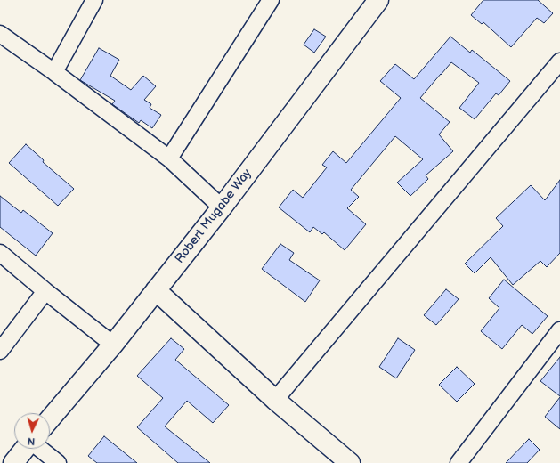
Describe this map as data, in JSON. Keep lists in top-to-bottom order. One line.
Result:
{"streets":{"street":["Robert Mugabe Way"]},"north":"bottom"}
